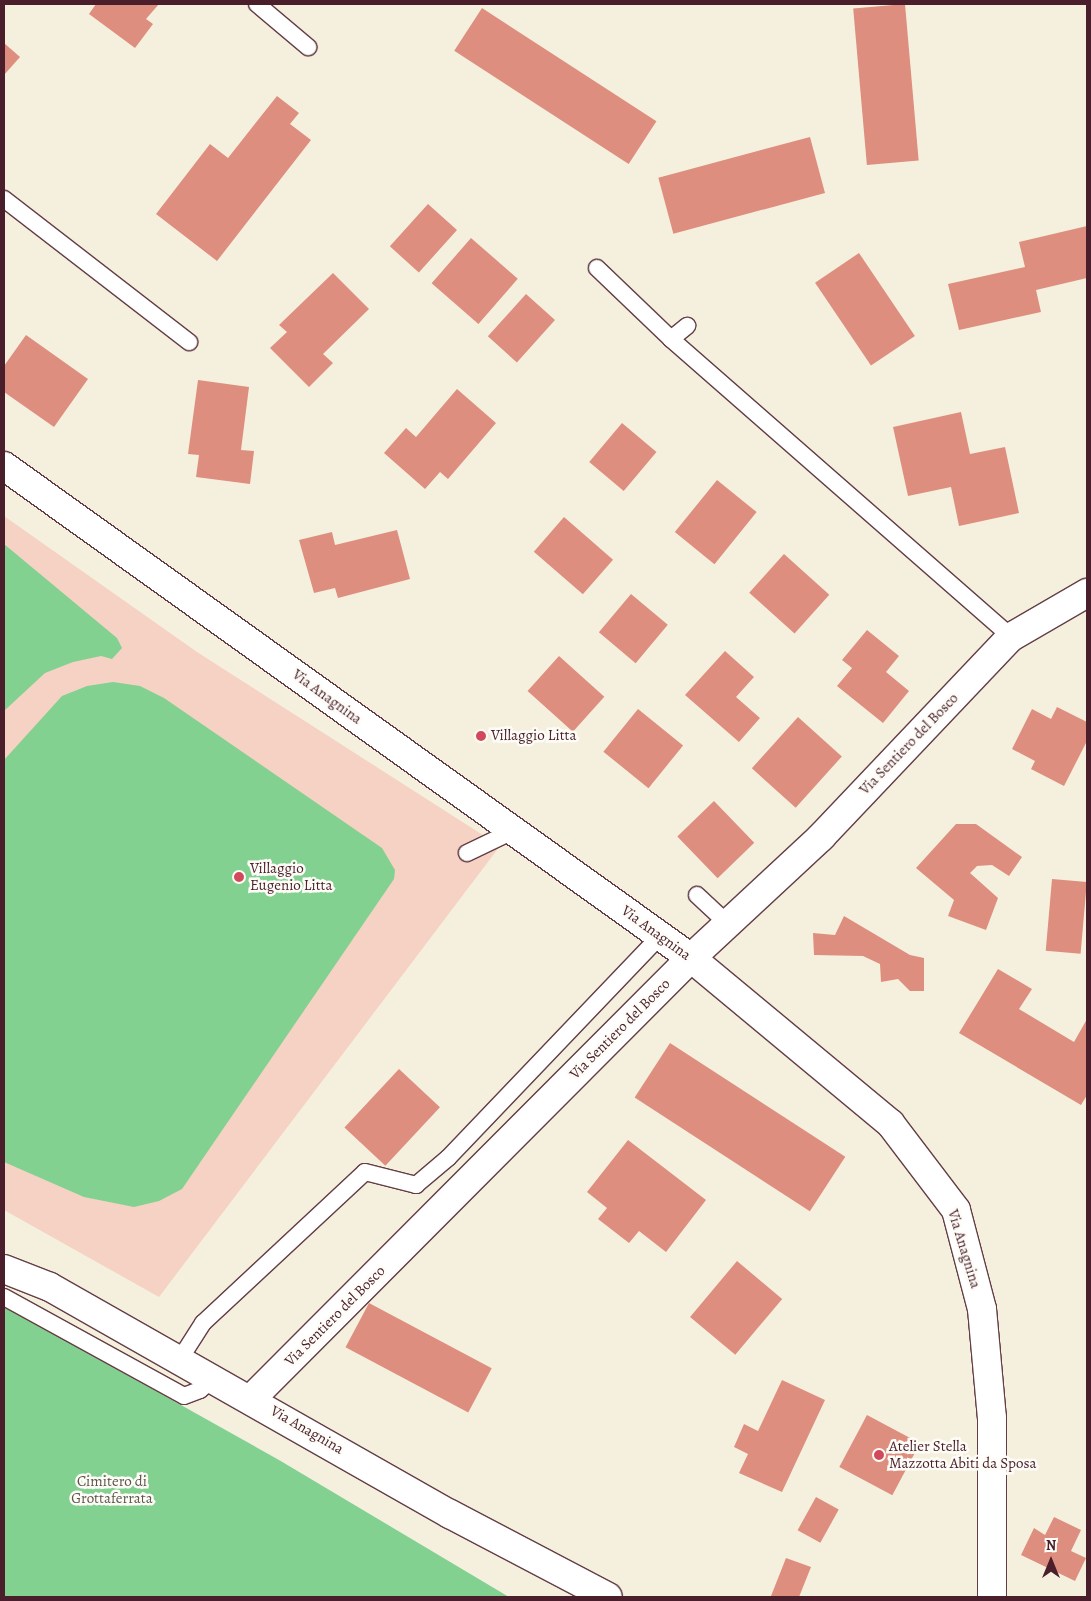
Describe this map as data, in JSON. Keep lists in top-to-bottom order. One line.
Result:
{"streets":{"main road":["Via Anagnina","Via Sentiero del Bosco"]},"crossings":[["Via Anagnina","Via Sentiero del Bosco"]],"parks":["Cimitero di Grottaferrata"],"places":["Villaggio Litta","Villaggio Eugenio Litta","Atelier Stella Mazzotta Abiti da Sposa"],"north":"top"}
